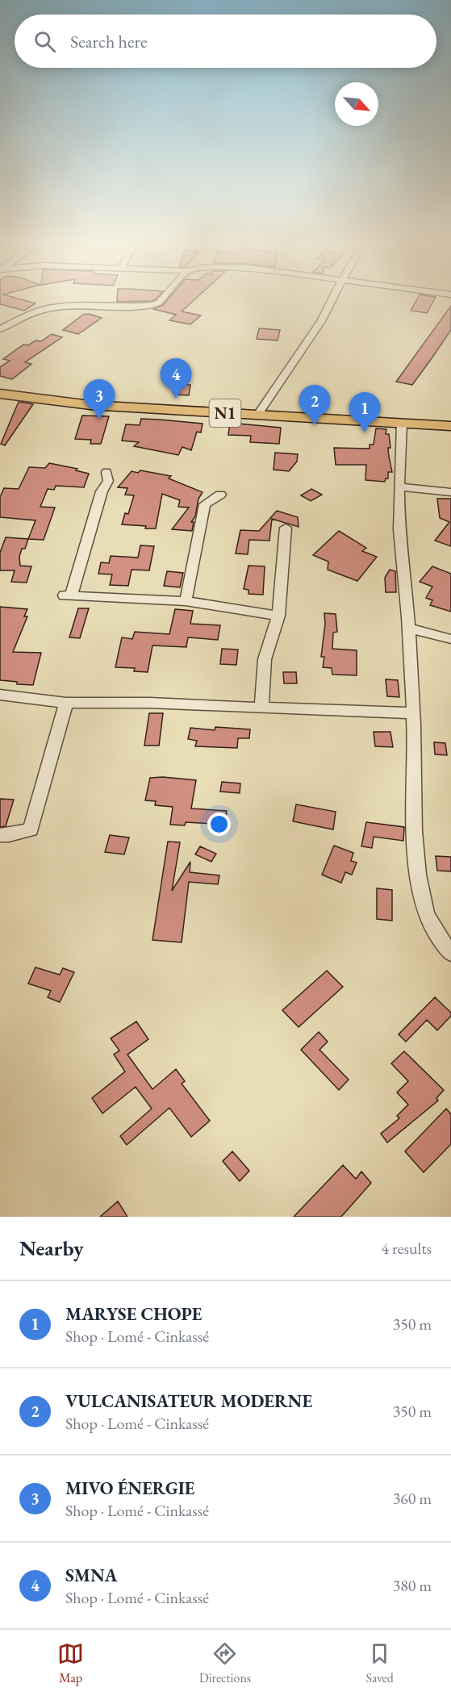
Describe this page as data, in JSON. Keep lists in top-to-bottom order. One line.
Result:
{"streets":{"highway":["N1"]},"north":"bottom right","page":{"search":"Search here","pins":["4","3","2","1"],"heading":["Nearby","4 results"],"list":[{"mark":"1","name":"MARYSE CHOPE","note":"Shop · Lomé - Cinkassé","value":"350 m"},{"mark":"2","name":"VULCANISATEUR MODERNE","note":"Shop · Lomé - Cinkassé","value":"350 m"},{"mark":"3","name":"MIVO ÉNERGIE","note":"Shop · Lomé - Cinkassé","value":"360 m"},{"mark":"4","name":"SMNA","note":"Shop · Lomé - Cinkassé","value":"380 m"}],"nav":["Map","Directions","Saved"]}}
